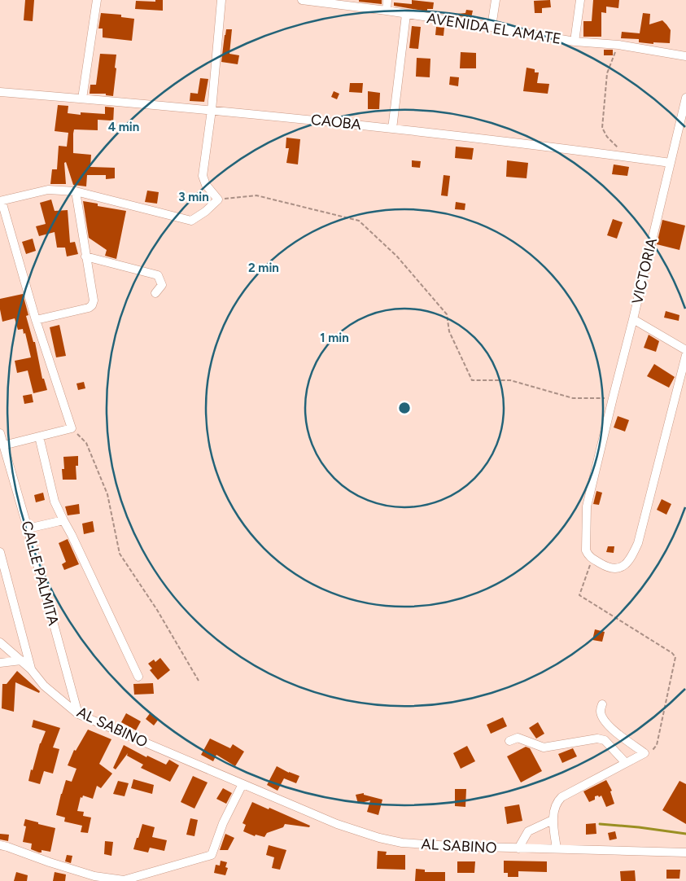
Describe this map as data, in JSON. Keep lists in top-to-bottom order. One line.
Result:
{"streets":{"street":["AVENIDA EL AMATE","CAOBA","VICTORIA","CALLE PALMITA","AL SABINO"]},"crossings":[["CAOBA","VICTORIA"],["CALLE PALMITA","AL SABINO"]],"rings":["4 min","3 min","2 min","1 min"]}
